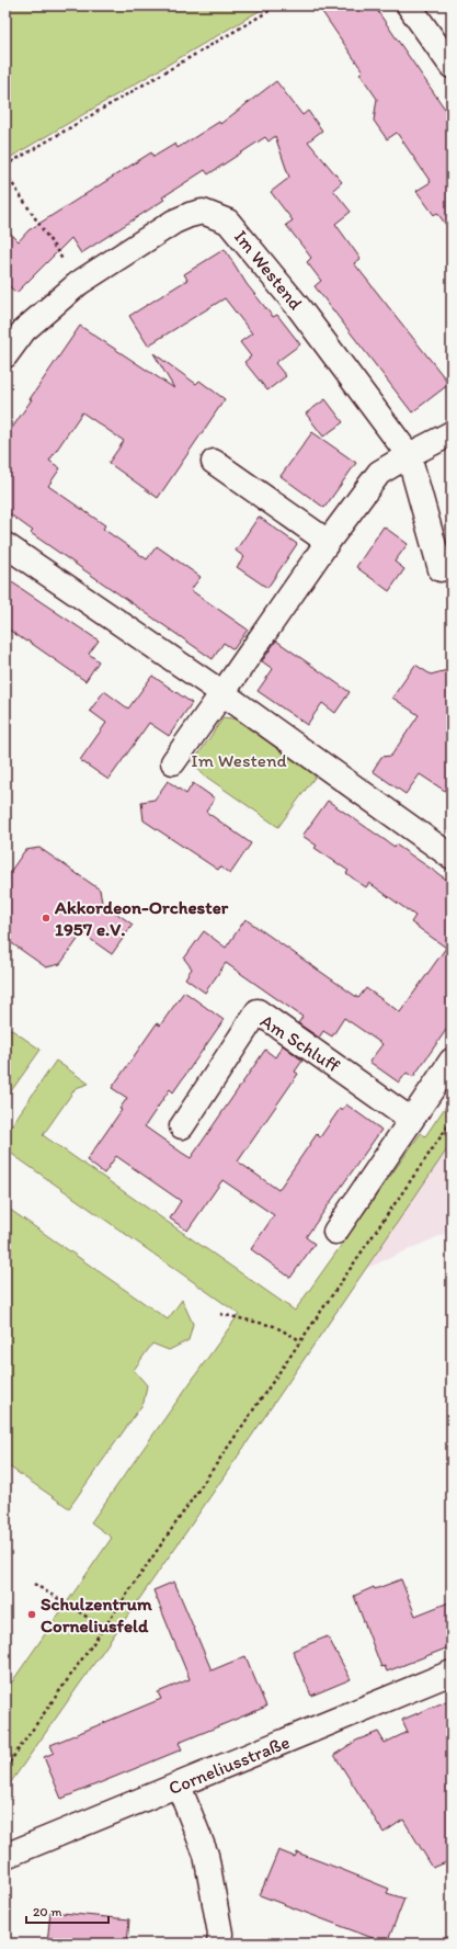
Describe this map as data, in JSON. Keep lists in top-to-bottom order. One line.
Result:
{"streets":{"street":["Im Westend","Am Schluff","Corneliusstraße"]},"parks":["Im Westend"],"places":["Akkordeon-Orchester 1957 e.V.","Schulzentrum Corneliusfeld"],"scale_bar":"20 m"}
